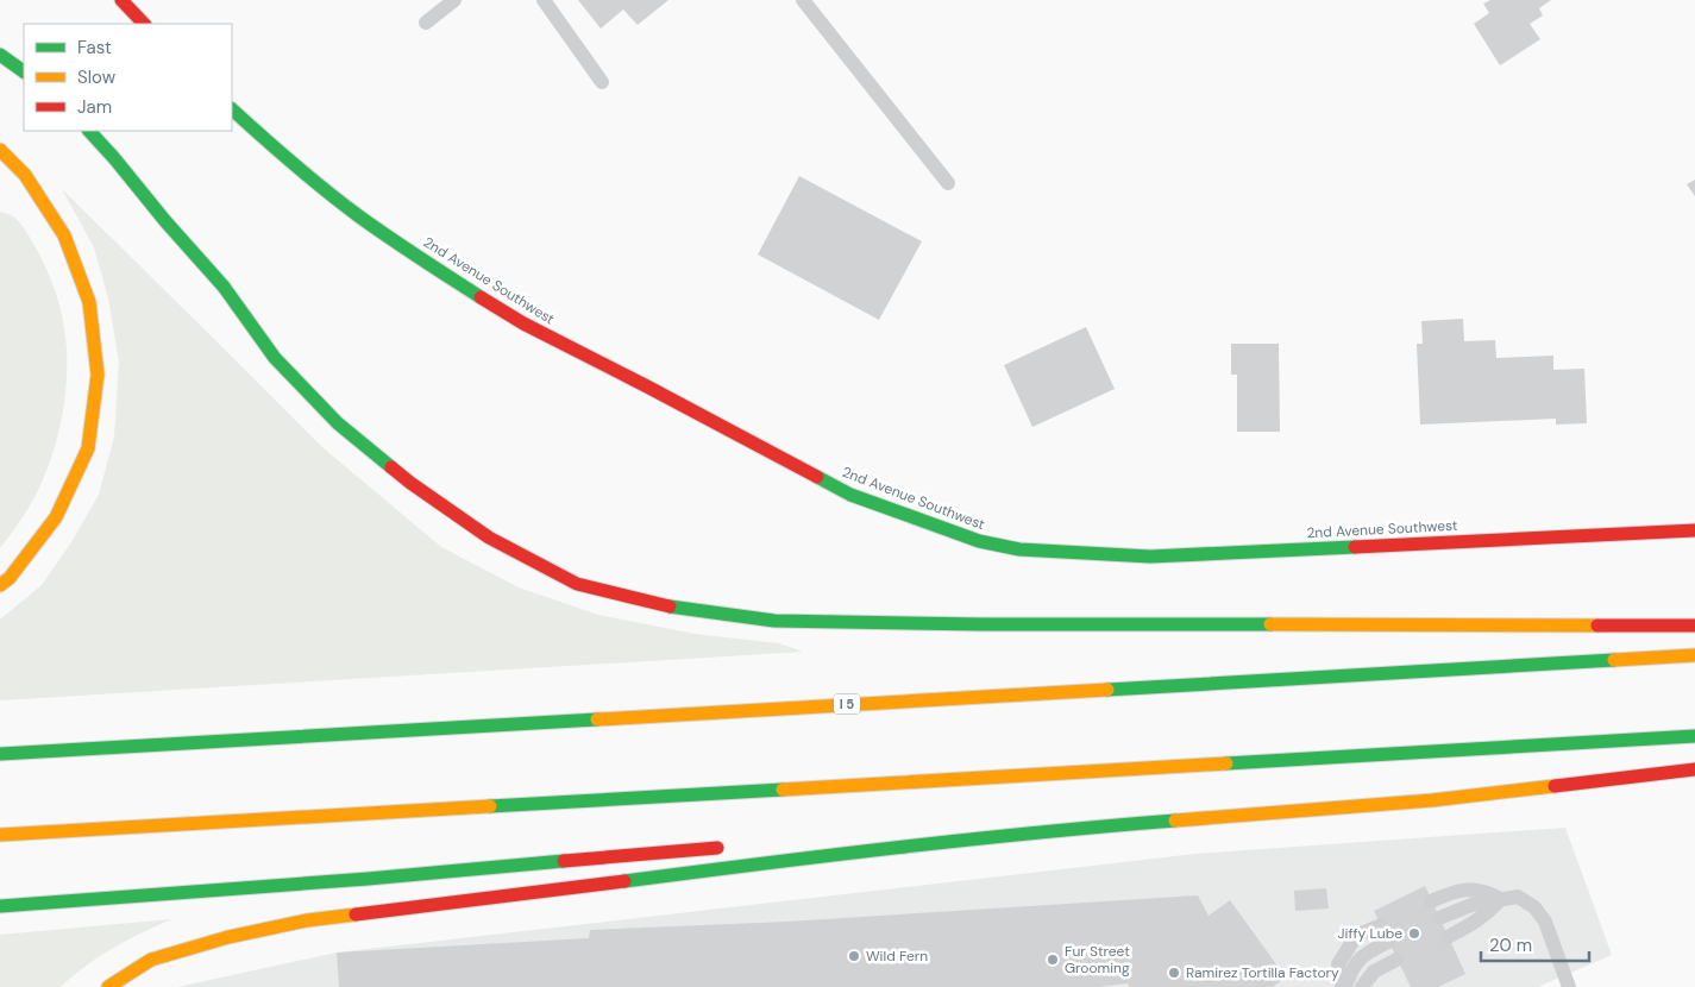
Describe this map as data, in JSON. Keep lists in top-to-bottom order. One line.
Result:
{"streets":{"main road":["2nd Avenue Southwest","I 5"]},"places":["Jiffy Lube","Wild Fern","Fur Street Grooming","Ramirez Tortilla Factory"],"legend":["Fast","Slow","Jam"],"scale_bar":"20 m"}
